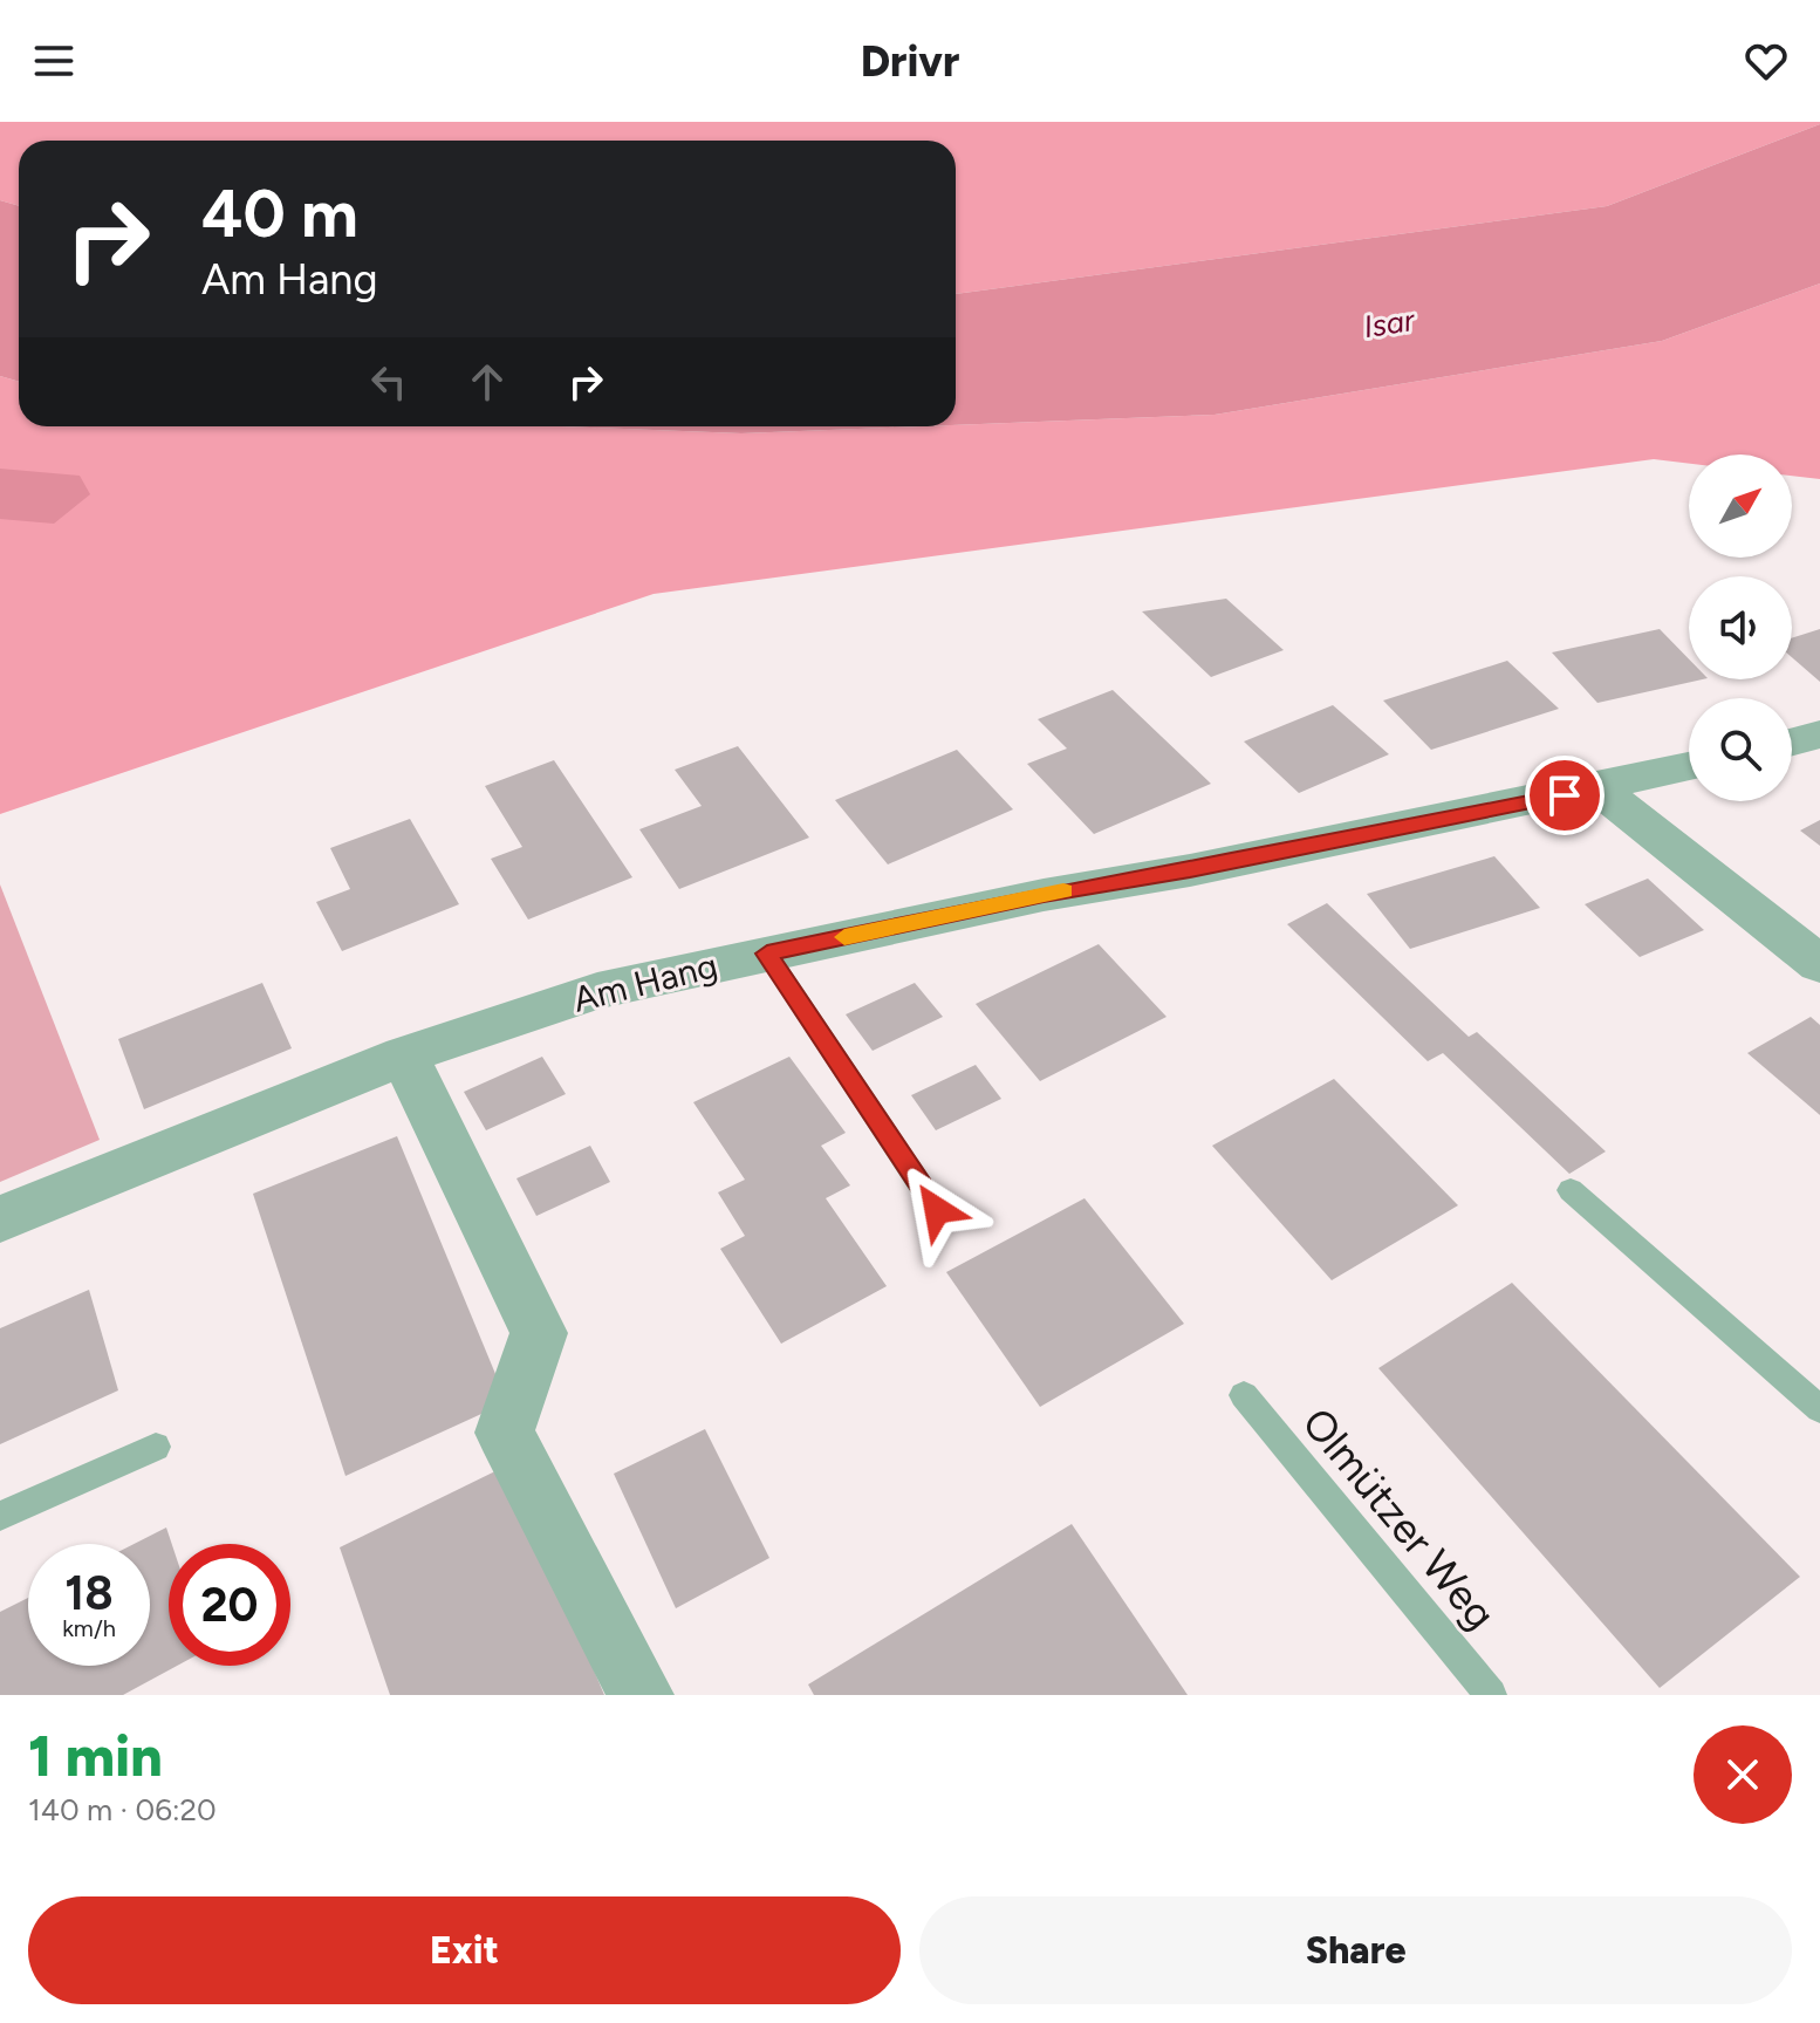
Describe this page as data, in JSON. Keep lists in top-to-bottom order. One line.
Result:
{"streets":{"street":["Am Hang"],"lane":["Olmützer Weg"]},"water":["Isar"],"north":"top right","page":{"header":"Drivr","turn":["40 m","Am Hang"],"speed":"18 km/h","limit":"20","heading":["1 min","140 m · 06:20"],"buttons":["Exit","Share"]}}
